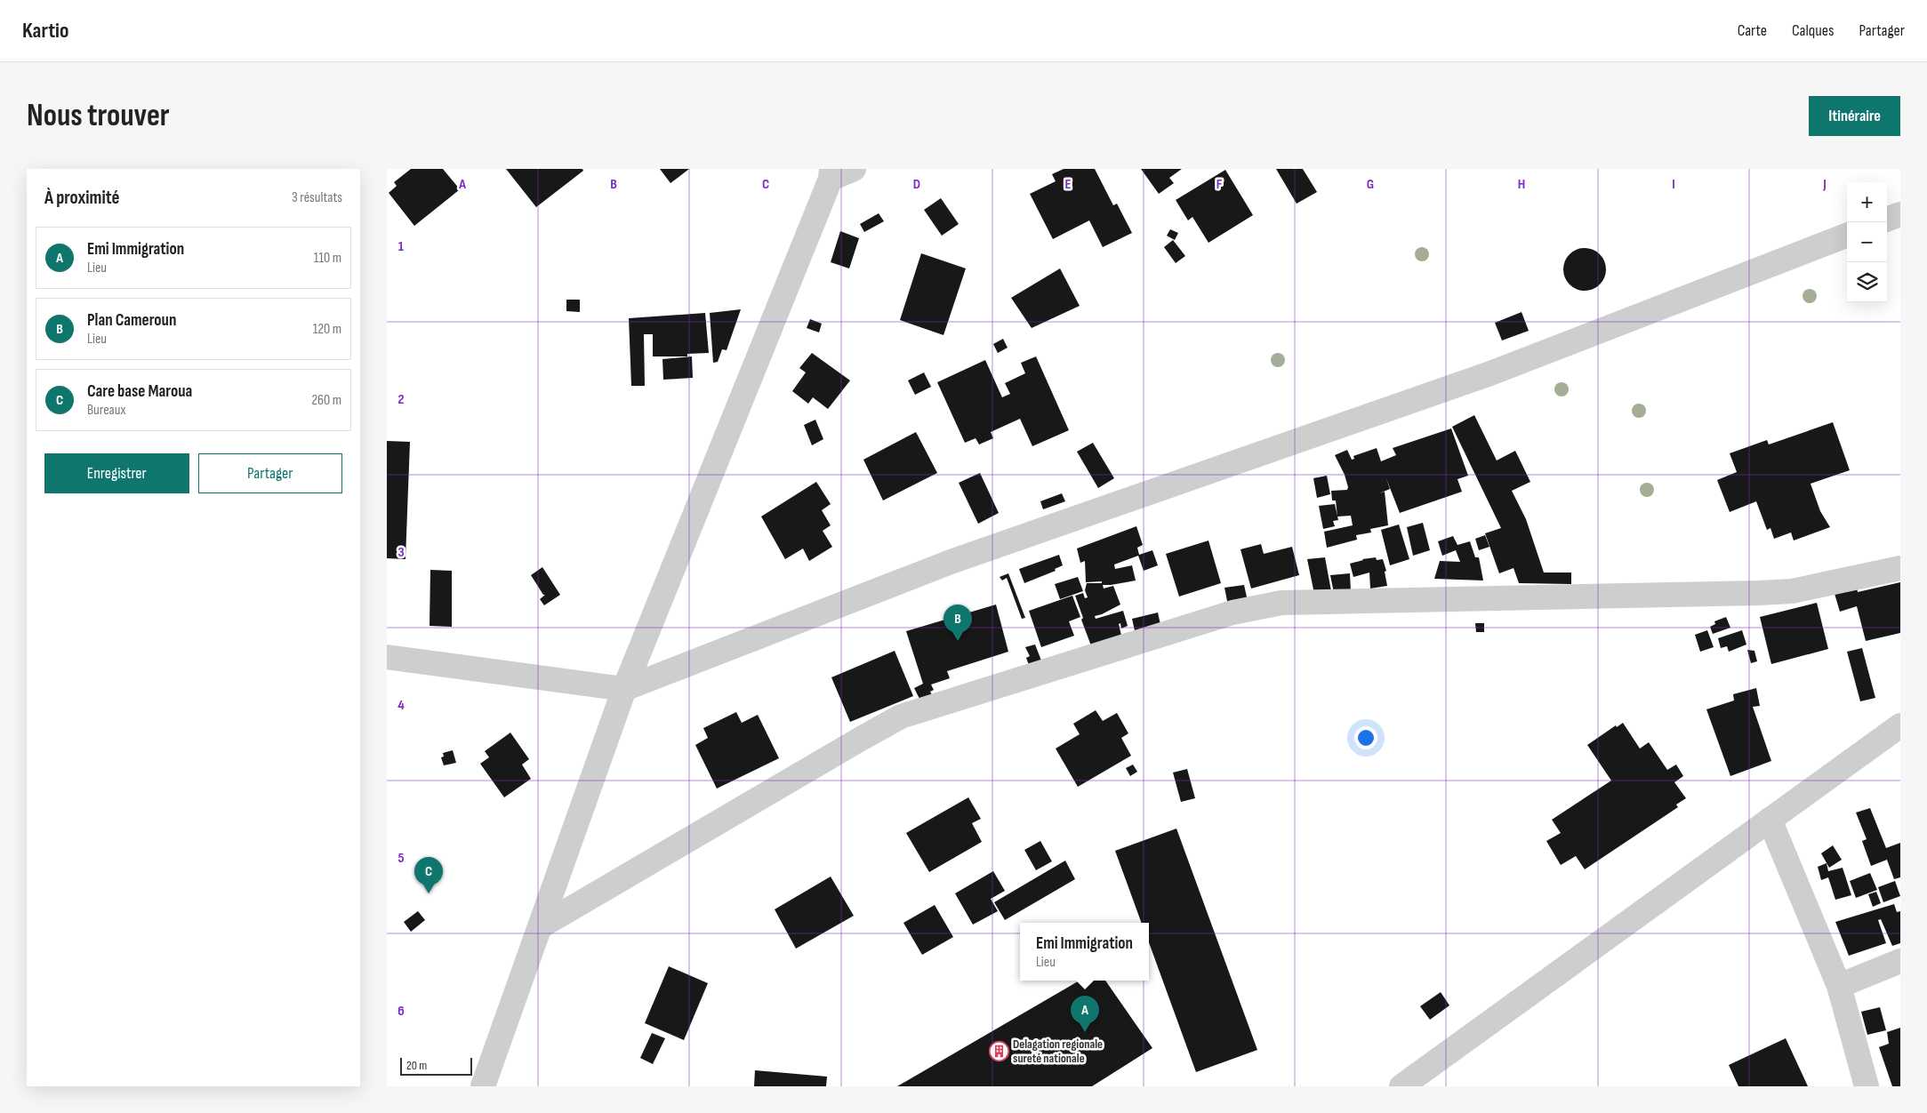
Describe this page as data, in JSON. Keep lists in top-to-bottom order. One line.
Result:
{"places":{"building":["Delagation regionale sureté nationale"]},"scale_bar":"20 m","page":{"header":"Kartio","nav":["Carte","Calques","Partager"],"buttons":["Itinéraire",["Enregistrer","Partager"]],"title":"Nous trouver","heading":["À proximité","3 résultats"],"map_buttons":["+","−"],"list":[{"mark":"A","name":"Emi Immigration","note":"Lieu","value":"110 m"},{"mark":"B","name":"Plan Cameroun","note":"Lieu","value":"120 m"},{"mark":"C","name":"Care base Maroua","note":"Bureaux","value":"260 m"}],"pins":["B","C","A"],"popup":["Emi Immigration","Lieu"],"scale":"20 m"},"grid":{"columns":["A","B","C","D","E","F","G","H","I","J"],"rows":["1","2","3","4","5","6"]}}
